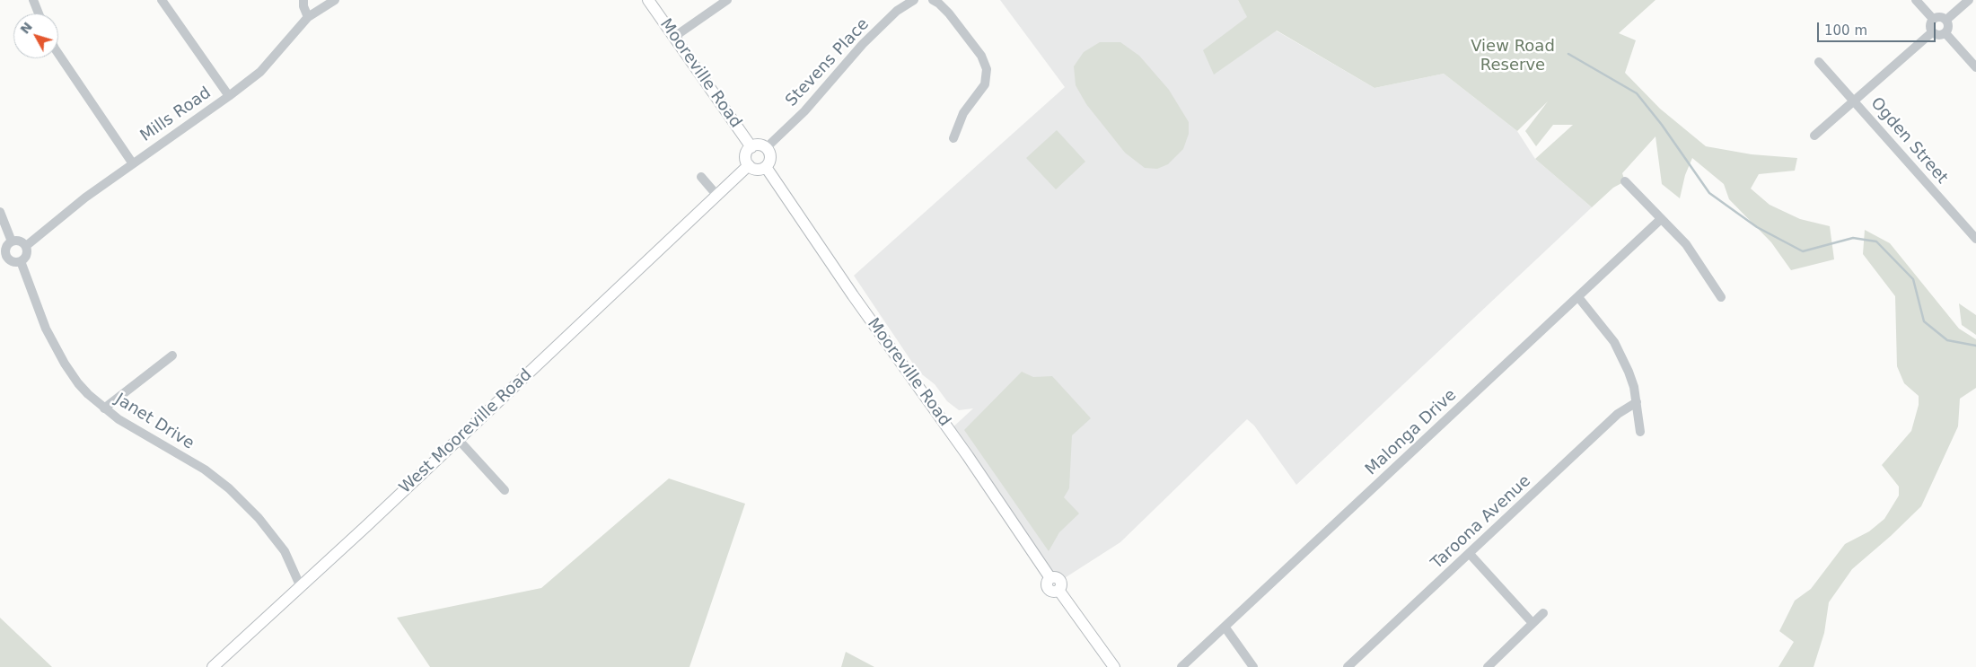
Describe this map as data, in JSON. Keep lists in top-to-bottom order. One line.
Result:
{"streets":{"main road":["Mooreville Road","West Mooreville Road"],"street":["Stevens Place","Mills Road","Ogden Street","Janet Drive","Malonga Drive","Taroona Avenue"]},"crossings":[["Stevens Place","Mooreville Road"],["Stevens Place","West Mooreville Road"],["Mooreville Road","West Mooreville Road"],["Mills Road","Janet Drive"],["Janet Drive","West Mooreville Road"]],"parks":["View Road Reserve"],"scale_bar":"100 m","north":"top left"}
